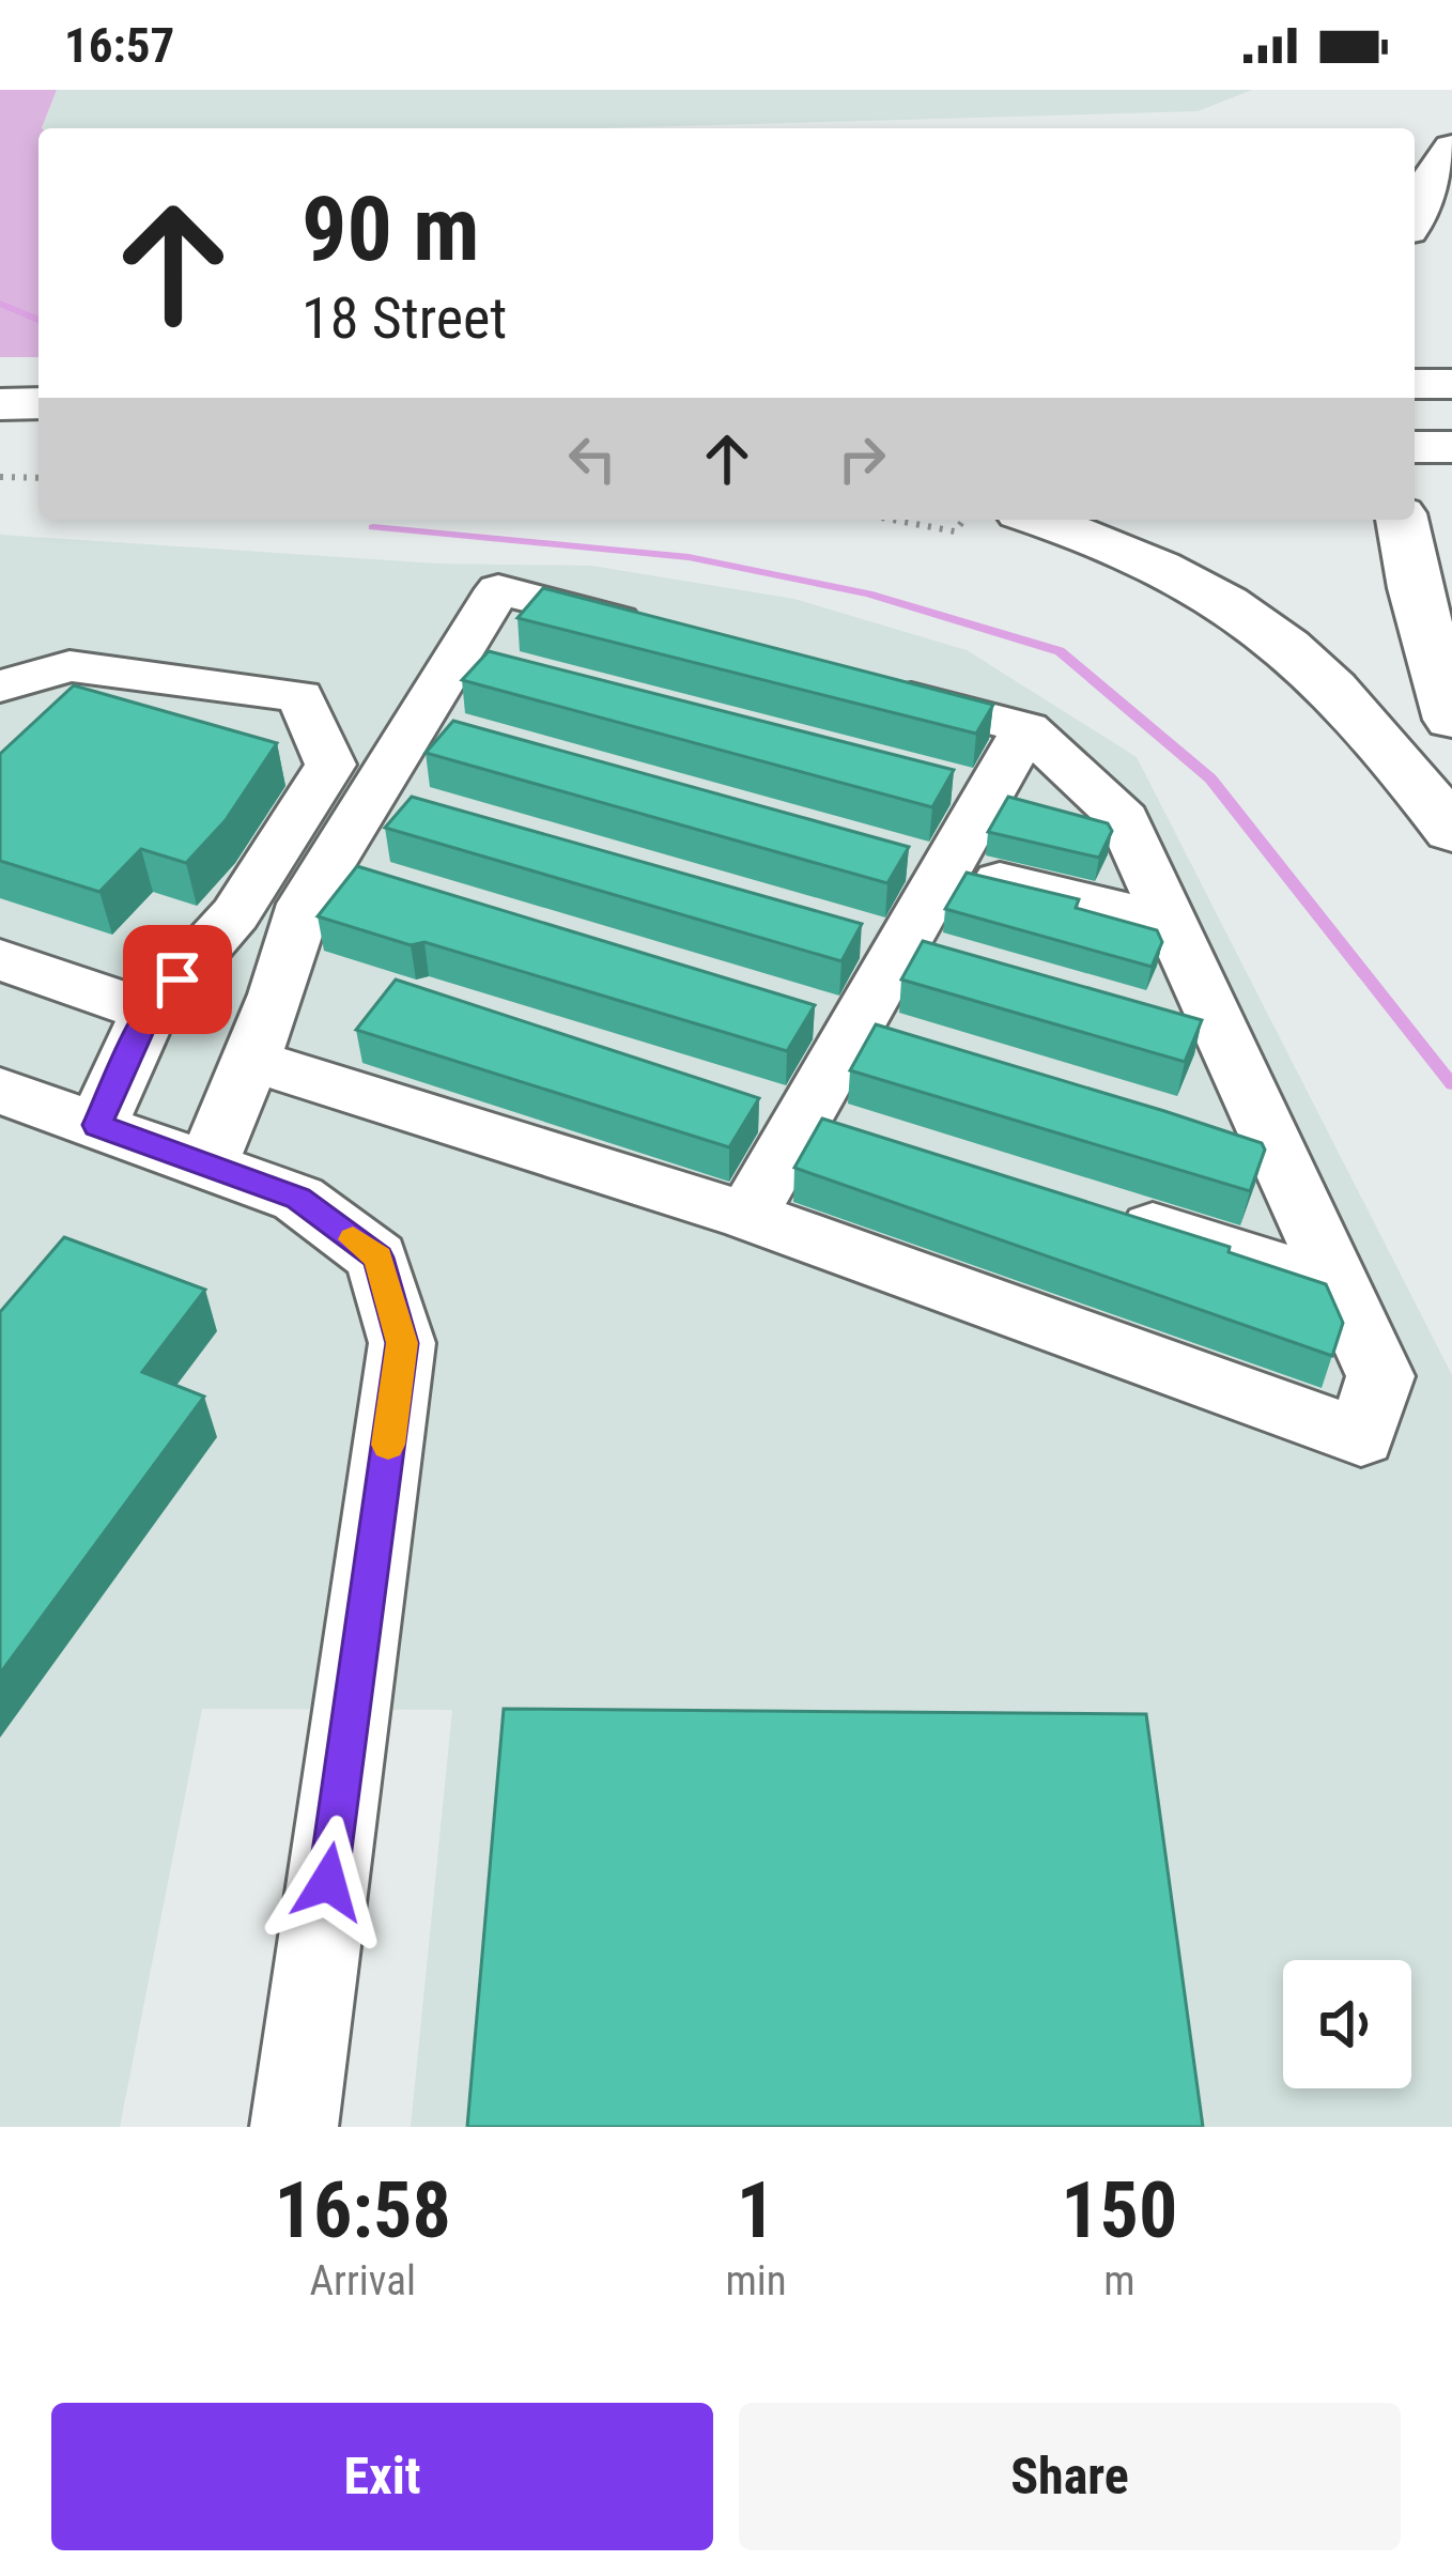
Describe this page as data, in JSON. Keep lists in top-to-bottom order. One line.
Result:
{"page":{"status":"16:57","turn":["90 m","18 Street"],"eta":["16:58","Arrival","1","min","150","m"],"buttons":["Exit","Share"]}}
